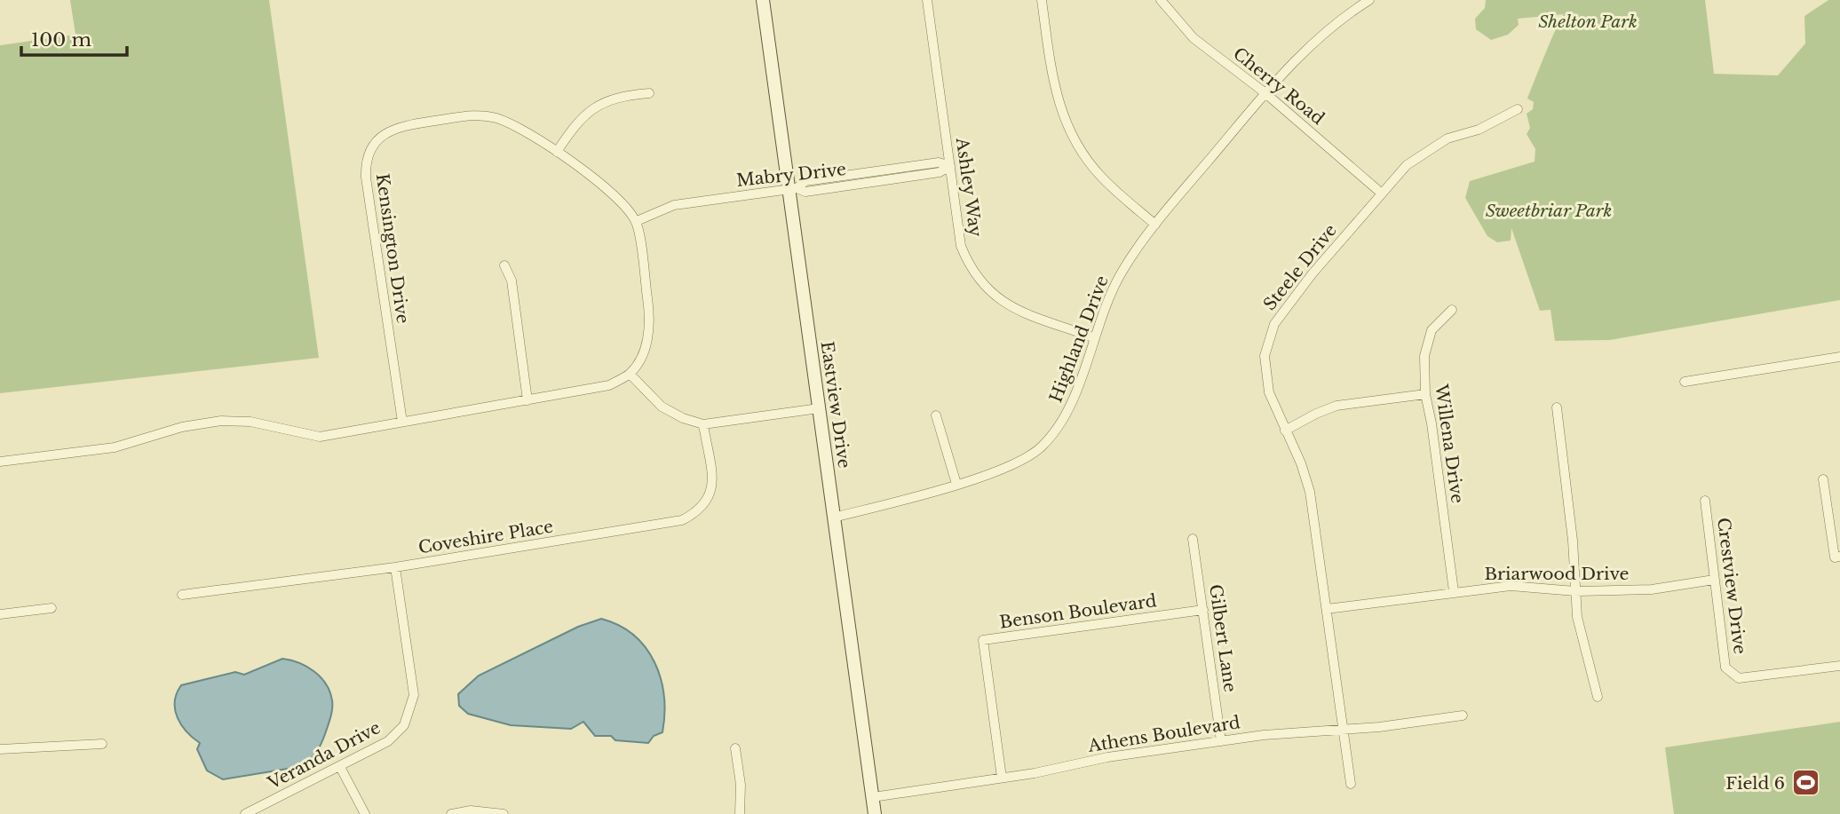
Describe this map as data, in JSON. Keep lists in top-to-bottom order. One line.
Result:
{"streets":{"street":["Cherry Road","Mabry Drive","Ashley Way","Kensington Drive","Steele Drive","Highland Drive","Eastview Drive","Willena Drive","Coveshire Place","Briarwood Drive","Crestview Drive","Benson Boulevard","Gilbert Lane","Athens Boulevard","Veranda Drive"]},"crossings":[["Cherry Road","Steele Drive"],["Cherry Road","Highland Drive"],["Mabry Drive","Ashley Way"],["Mabry Drive","Kensington Drive"],["Mabry Drive","Eastview Drive"],["Ashley Way","Highland Drive"],["Steele Drive","Briarwood Drive"],["Steele Drive","Athens Boulevard"],["Highland Drive","Eastview Drive"],["Eastview Drive","Athens Boulevard"],["Willena Drive","Briarwood Drive"],["Coveshire Place","Veranda Drive"],["Briarwood Drive","Crestview Drive"],["Benson Boulevard","Gilbert Lane"],["Benson Boulevard","Athens Boulevard"],["Gilbert Lane","Athens Boulevard"]],"parks":["Shelton Park","Sweetbriar Park"],"places":{"sports":["Field 6"]},"scale_bar":"100 m"}
